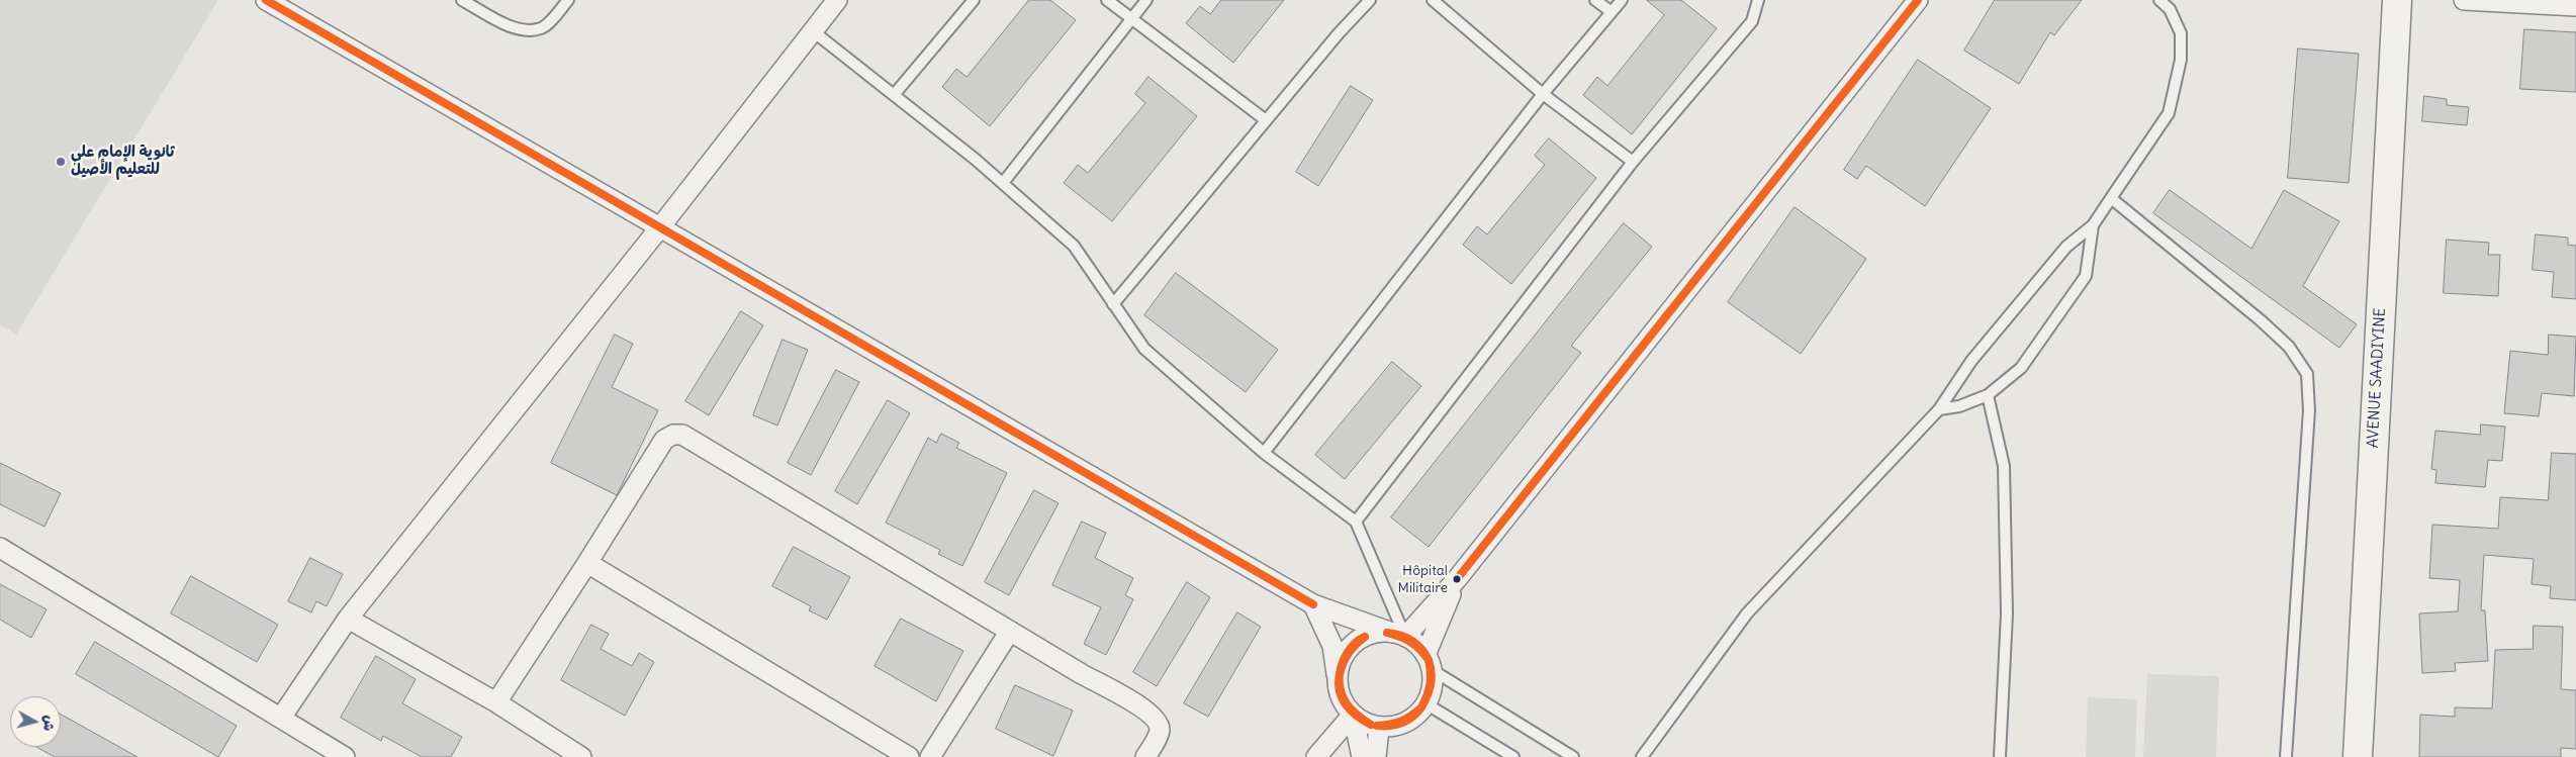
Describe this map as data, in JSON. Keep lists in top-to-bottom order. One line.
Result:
{"streets":{"main road":["AVENUE SAADIYINE"]},"places":["ثانوية الإمام علي للتعليم الأصيل","Hôpital Militaire"],"north":"right"}
